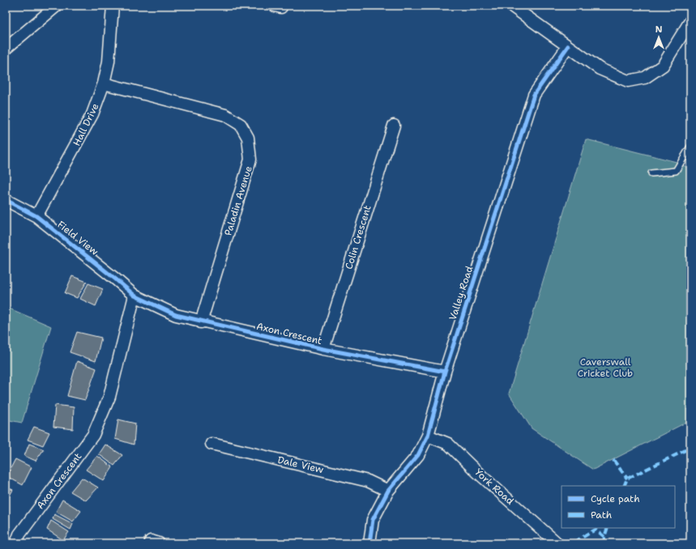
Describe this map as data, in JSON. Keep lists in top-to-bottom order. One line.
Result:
{"streets":{"street":["Hall Drive","Paladin Avenue","Colin Crescent","Field View","Valley Road","Axon Crescent","Dale View","York Road"]},"crossings":[["Hall Drive","Paladin Avenue"],["Hall Drive","Field View"],["Paladin Avenue","Axon Crescent"],["Colin Crescent","Axon Crescent"],["Field View","Axon Crescent"],["Valley Road","Axon Crescent"],["Valley Road","Dale View"],["Valley Road","York Road"]],"parks":["Caverswall Cricket Club"],"legend":["Cycle path","Path"],"north":"top"}
